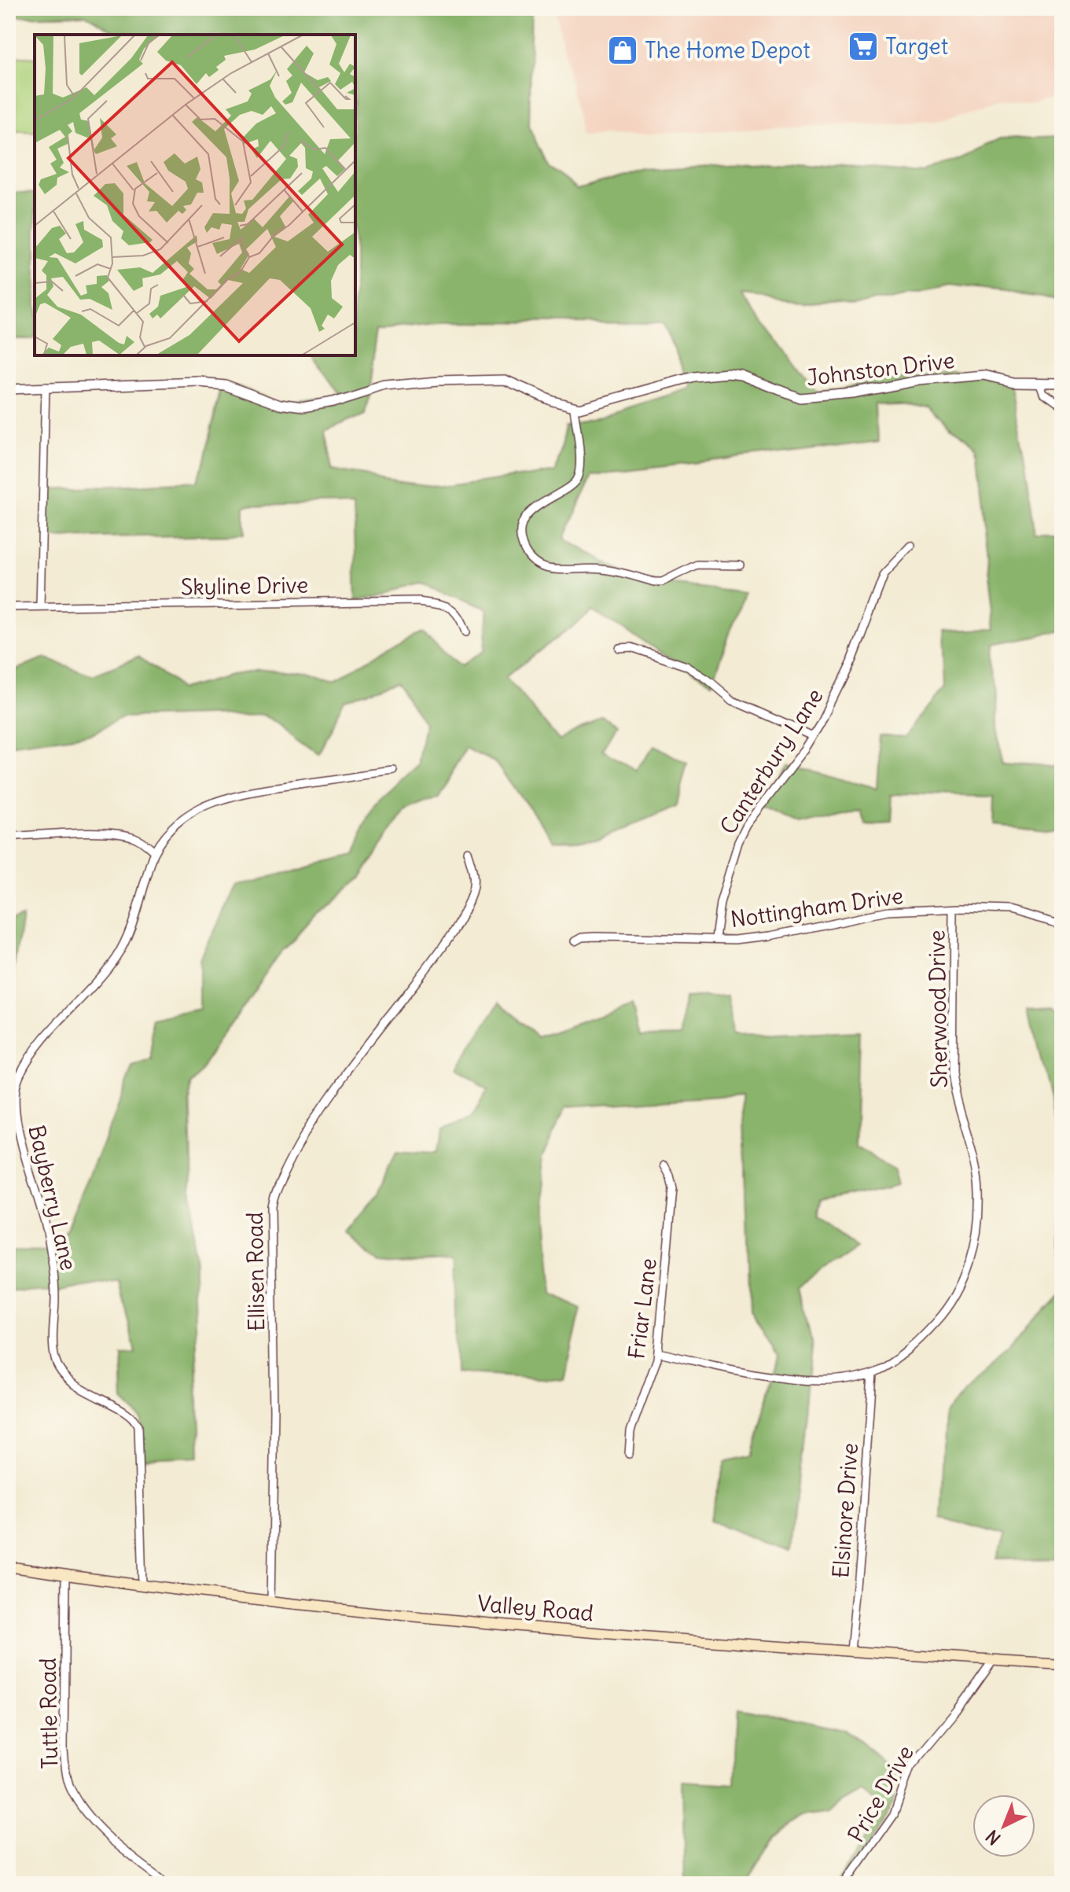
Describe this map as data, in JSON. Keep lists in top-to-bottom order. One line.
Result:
{"streets":{"main road":["Valley Road"],"street":["Johnston Drive","Skyline Drive","Canterbury Lane","Nottingham Drive","Sherwood Drive","Bayberry Lane","Ellisen Road","Friar Lane","Elsinore Drive","Tuttle Road","Price Drive"]},"crossings":[["Canterbury Lane","Nottingham Drive"],["Nottingham Drive","Sherwood Drive"],["Sherwood Drive","Friar Lane"],["Sherwood Drive","Elsinore Drive"],["Bayberry Lane","Valley Road"],["Ellisen Road","Valley Road"],["Elsinore Drive","Valley Road"],["Valley Road","Tuttle Road"],["Valley Road","Price Drive"]],"places":{"supermarket":["Target"],"shop":["The Home Depot"]},"north":"bottom left"}
